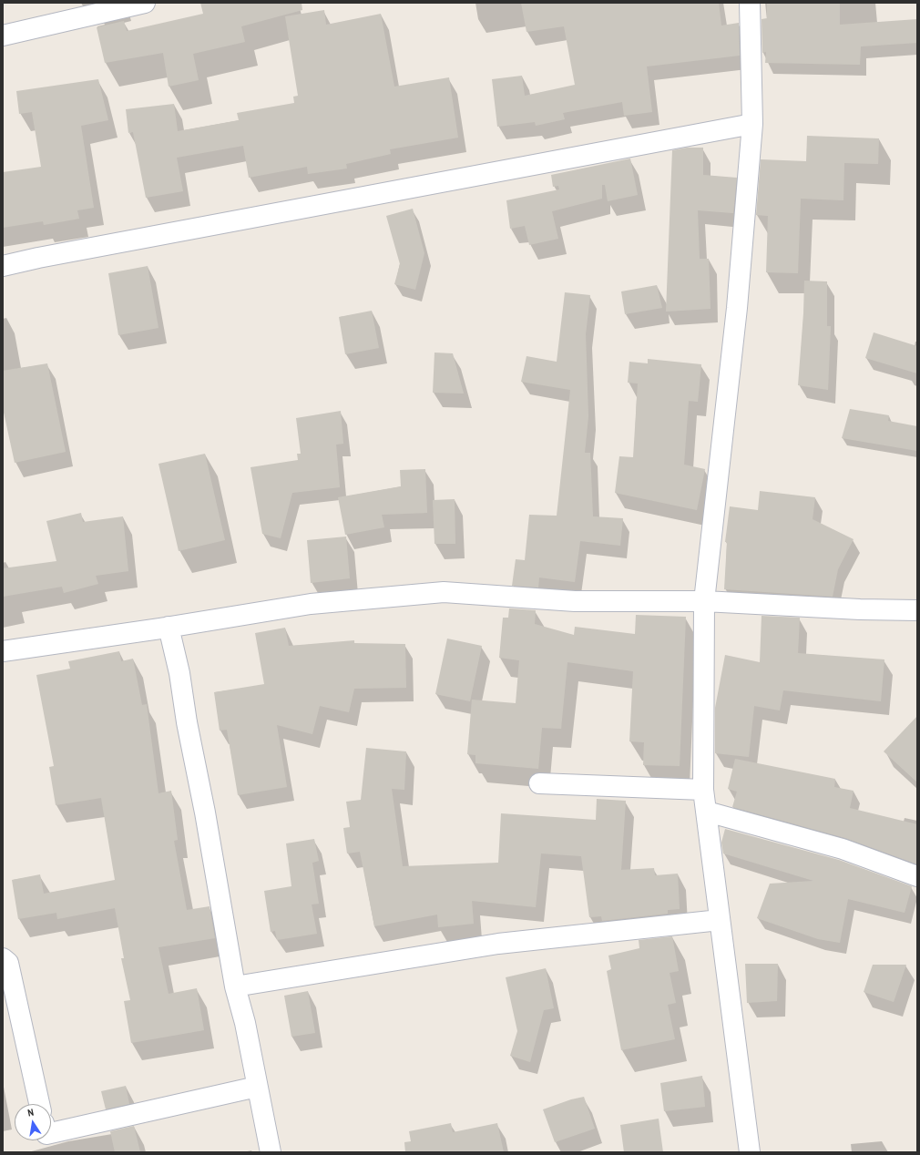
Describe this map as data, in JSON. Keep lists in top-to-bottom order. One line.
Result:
{"north":"top"}
